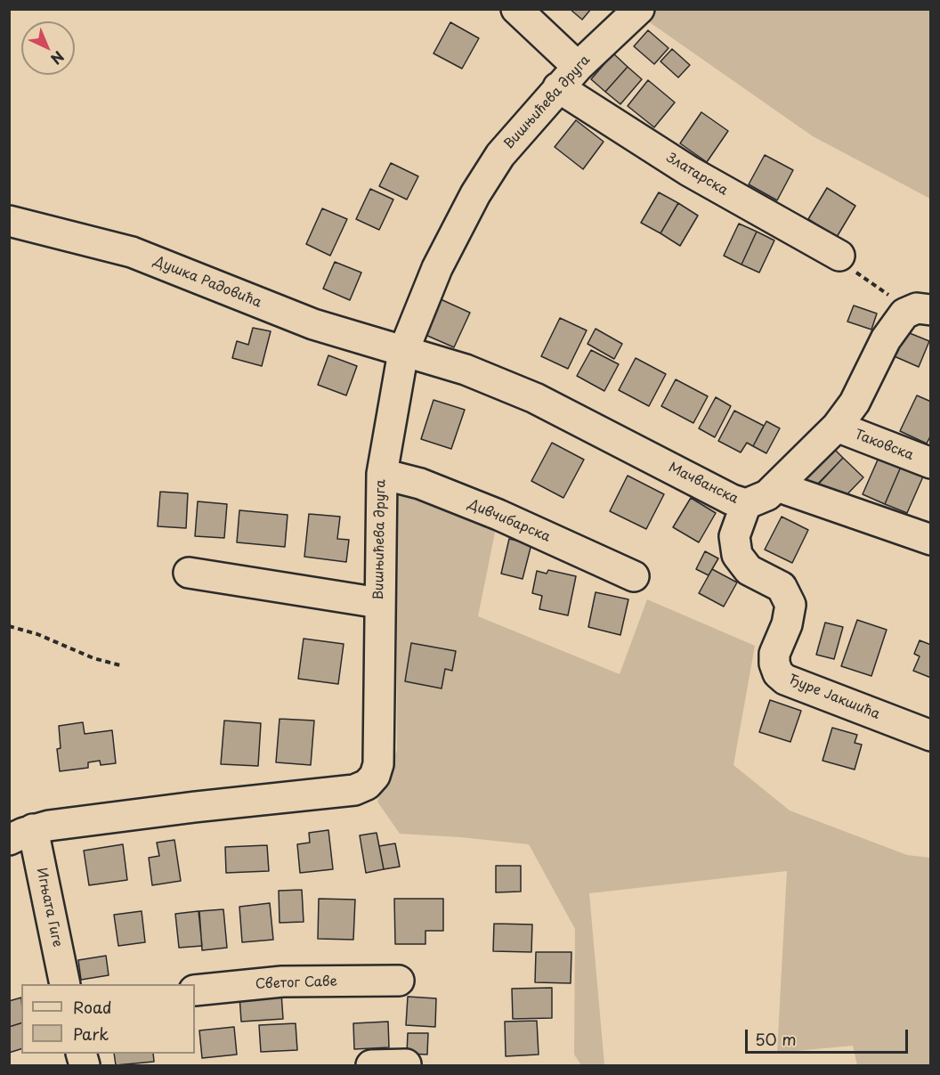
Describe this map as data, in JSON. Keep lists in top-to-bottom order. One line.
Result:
{"streets":{"street":["Вишњићева друга","Златарска","Душка Радовића","Таковска","Мачванска","Дивчибарска","Ђуре Јакшића","Игњата Гиге","Светог Саве"]},"crossings":[["Вишњићева друга","Златарска"],["Вишњићева друга","Душка Радовића"],["Вишњићева друга","Мачванска"],["Вишњићева друга","Дивчибарска"],["Вишњићева друга","Игњата Гиге"],["Душка Радовића","Мачванска"],["Таковска","Мачванска"],["Мачванска","Ђуре Јакшића"]],"legend":["Road","Park"],"scale_bar":"50 m","north":"bottom right"}
